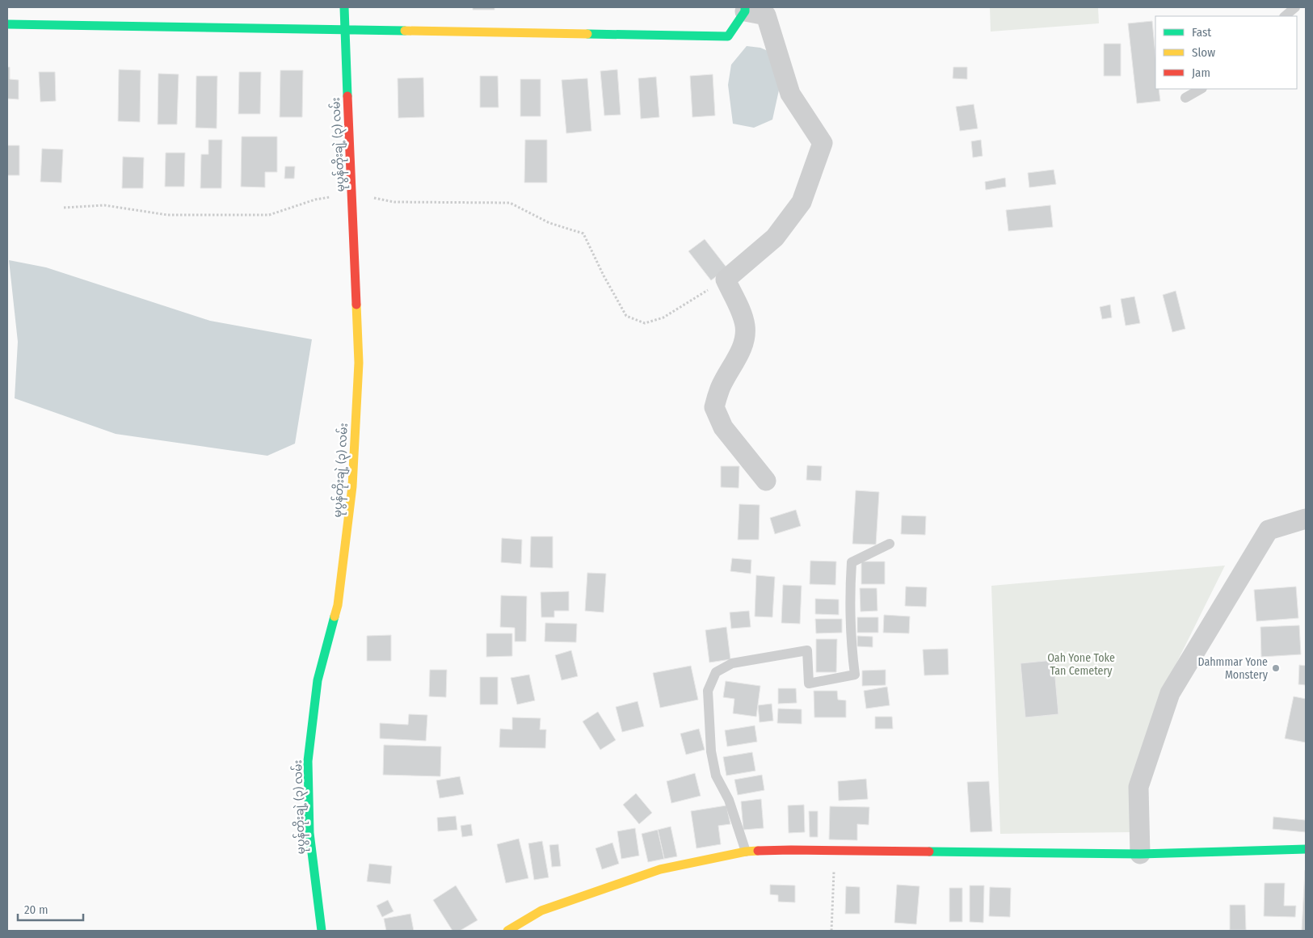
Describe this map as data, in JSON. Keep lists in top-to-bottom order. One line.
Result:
{"streets":{"street":["မုပွန်တိုးချဲ့ (၃) လမ်း"]},"parks":["Oah Yone Toke Tan Cemetery"],"places":["Dahmmar Yone Monstery"],"legend":["Fast","Slow","Jam"],"scale_bar":"20 m"}
